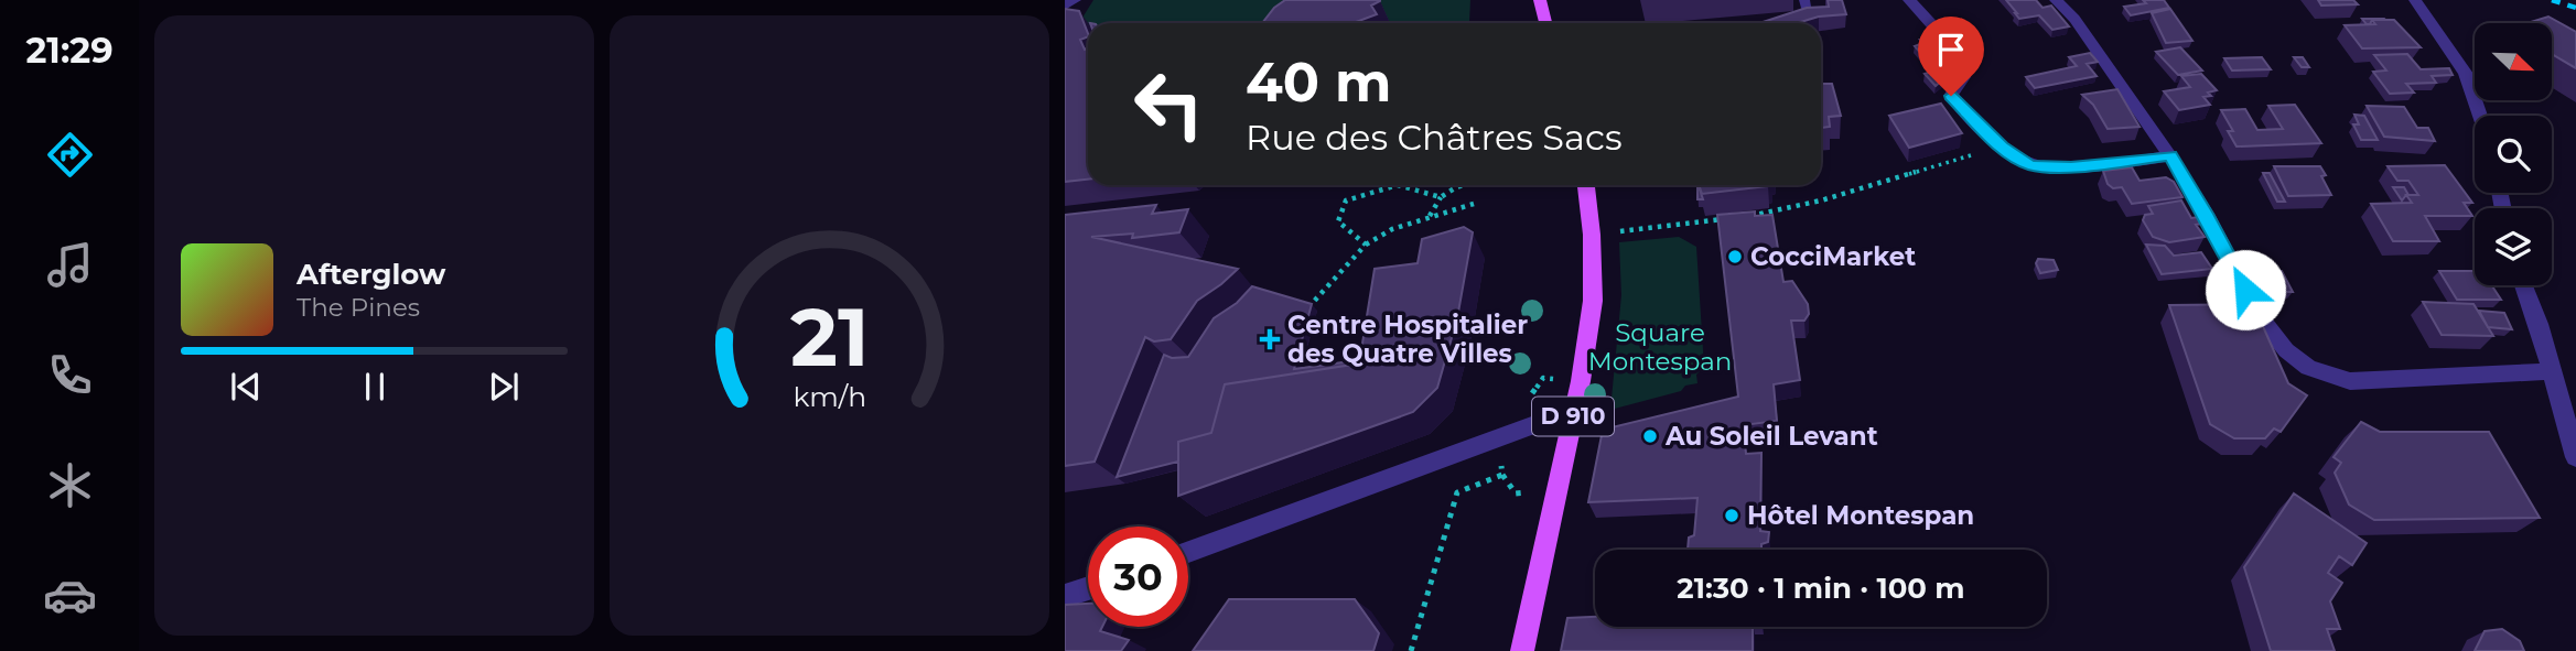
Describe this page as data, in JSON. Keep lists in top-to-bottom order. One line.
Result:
{"streets":{"main road":["D 910"]},"parks":["Square Montespan"],"places":{"other":["CocciMarket","Au Soleil Levant","Hôtel Montespan"],"health":["Centre Hospitalier des Quatre Villes"]},"north":"bottom right","page":{"tabs":"21:29","turn":["40 m","Rue des Châtres Sacs"],"song":["Afterglow","The Pines"],"limit":"30","trip":"21:30 · 1 min · 100 m","gauge":["21","km/h"]}}
